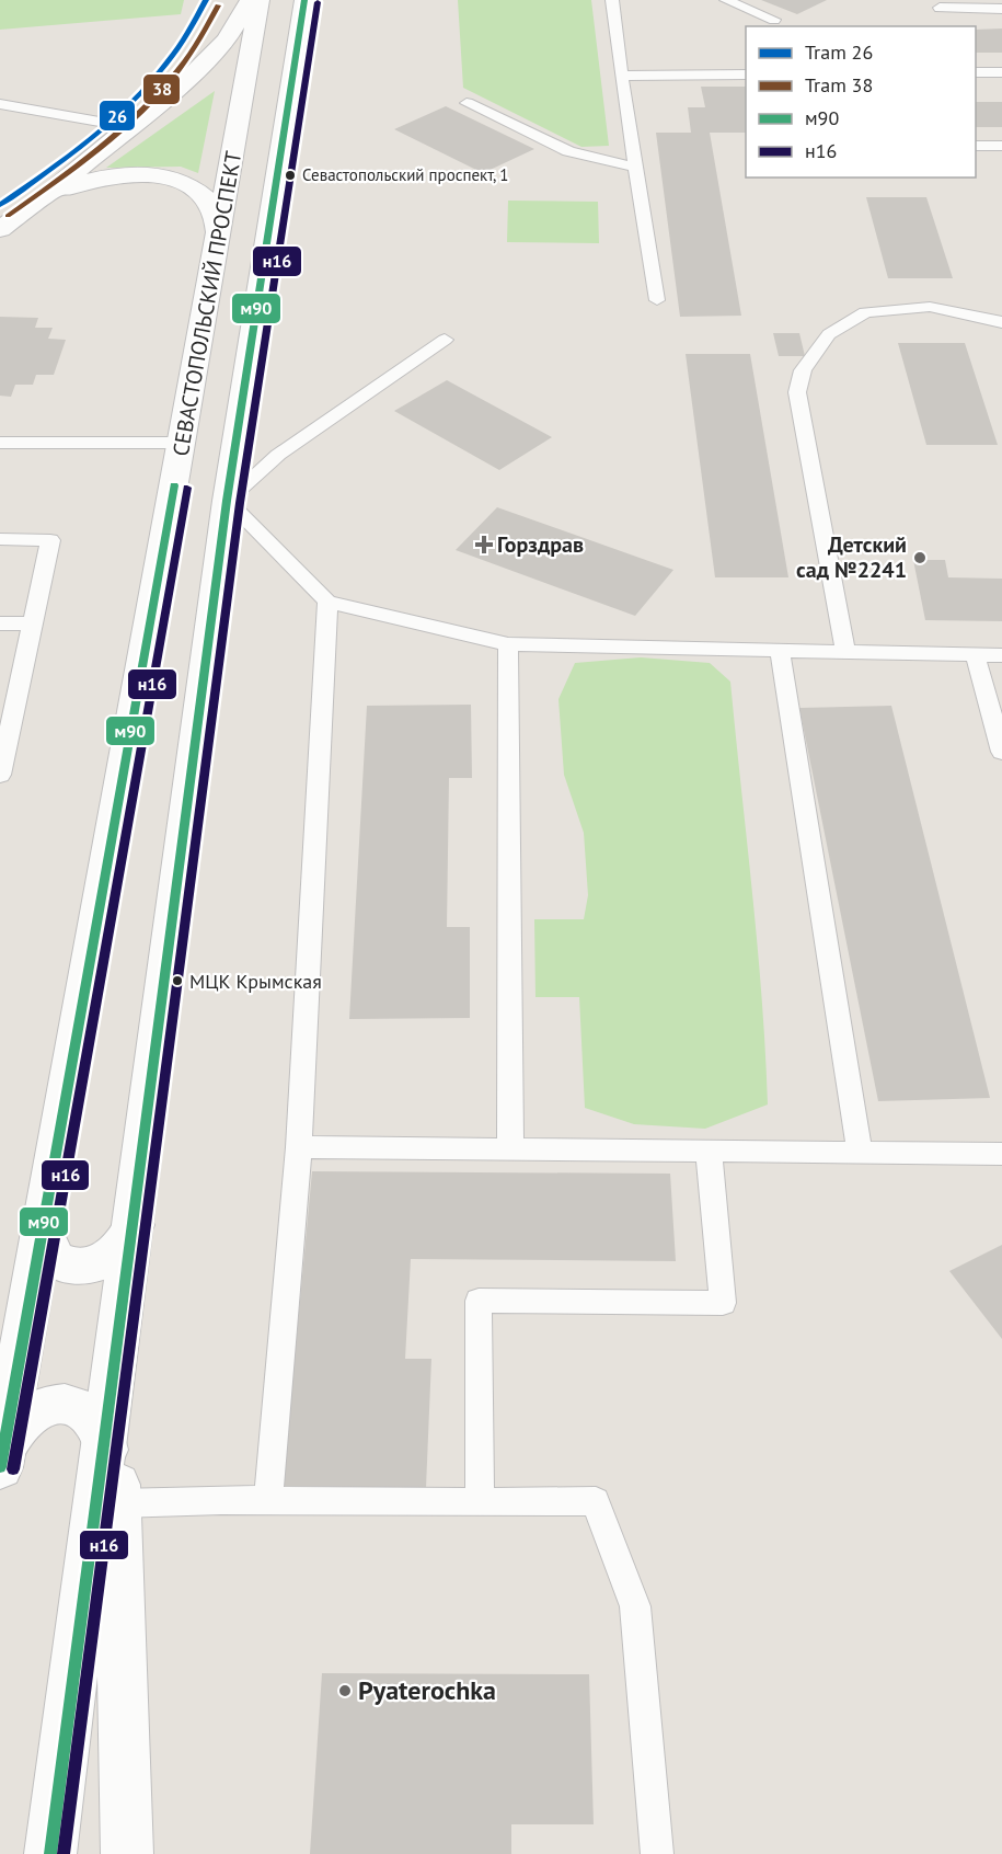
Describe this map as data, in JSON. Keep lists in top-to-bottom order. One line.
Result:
{"streets":{"main road":["СЕВАСТОПОЛЬСКИЙ ПРОСПЕКТ"]},"places":{"other":["Севастопольский проспект, 1","Детский сад №2241","МЦК Крымская","Pyaterochka"],"health":["Горздрав"]},"lines":["tram line 26","transit line м90","transit line н16","tram line 38"],"legend":["Tram 26","Tram 38","м90","н16"]}
